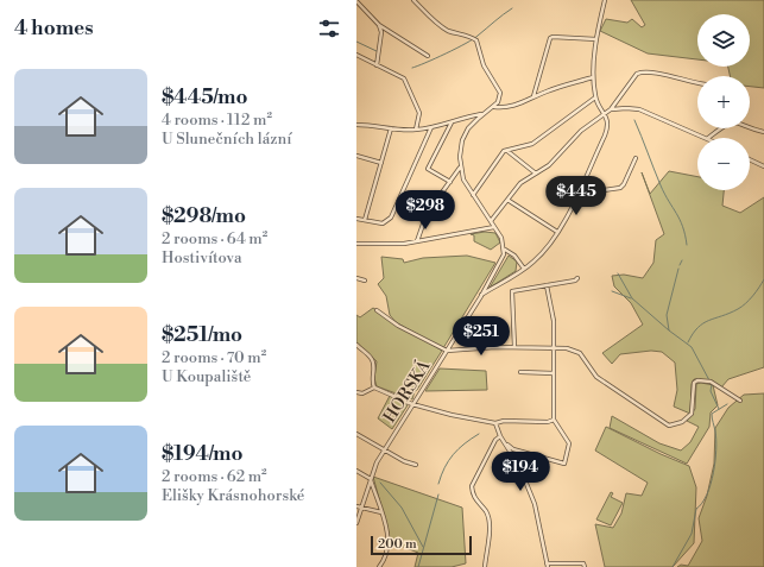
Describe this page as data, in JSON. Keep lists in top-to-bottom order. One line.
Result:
{"streets":{"street":["HORSKÁ"]},"scale_bar":"200 m","page":{"heading":"4 homes","map_buttons":["+","−"],"list":[{"name":"$445/mo","note":"4 rooms · 112 m² · U Slunečních lázní"},{"name":"$298/mo","note":"2 rooms · 64 m² · Hostivítova"},{"name":"$251/mo","note":"2 rooms · 70 m² · U Koupaliště"},{"name":"$194/mo","note":"2 rooms · 62 m² · Elišky Krásnohorské"}],"price":["$445","$298","$251","$194"],"scale":"200 m"}}
